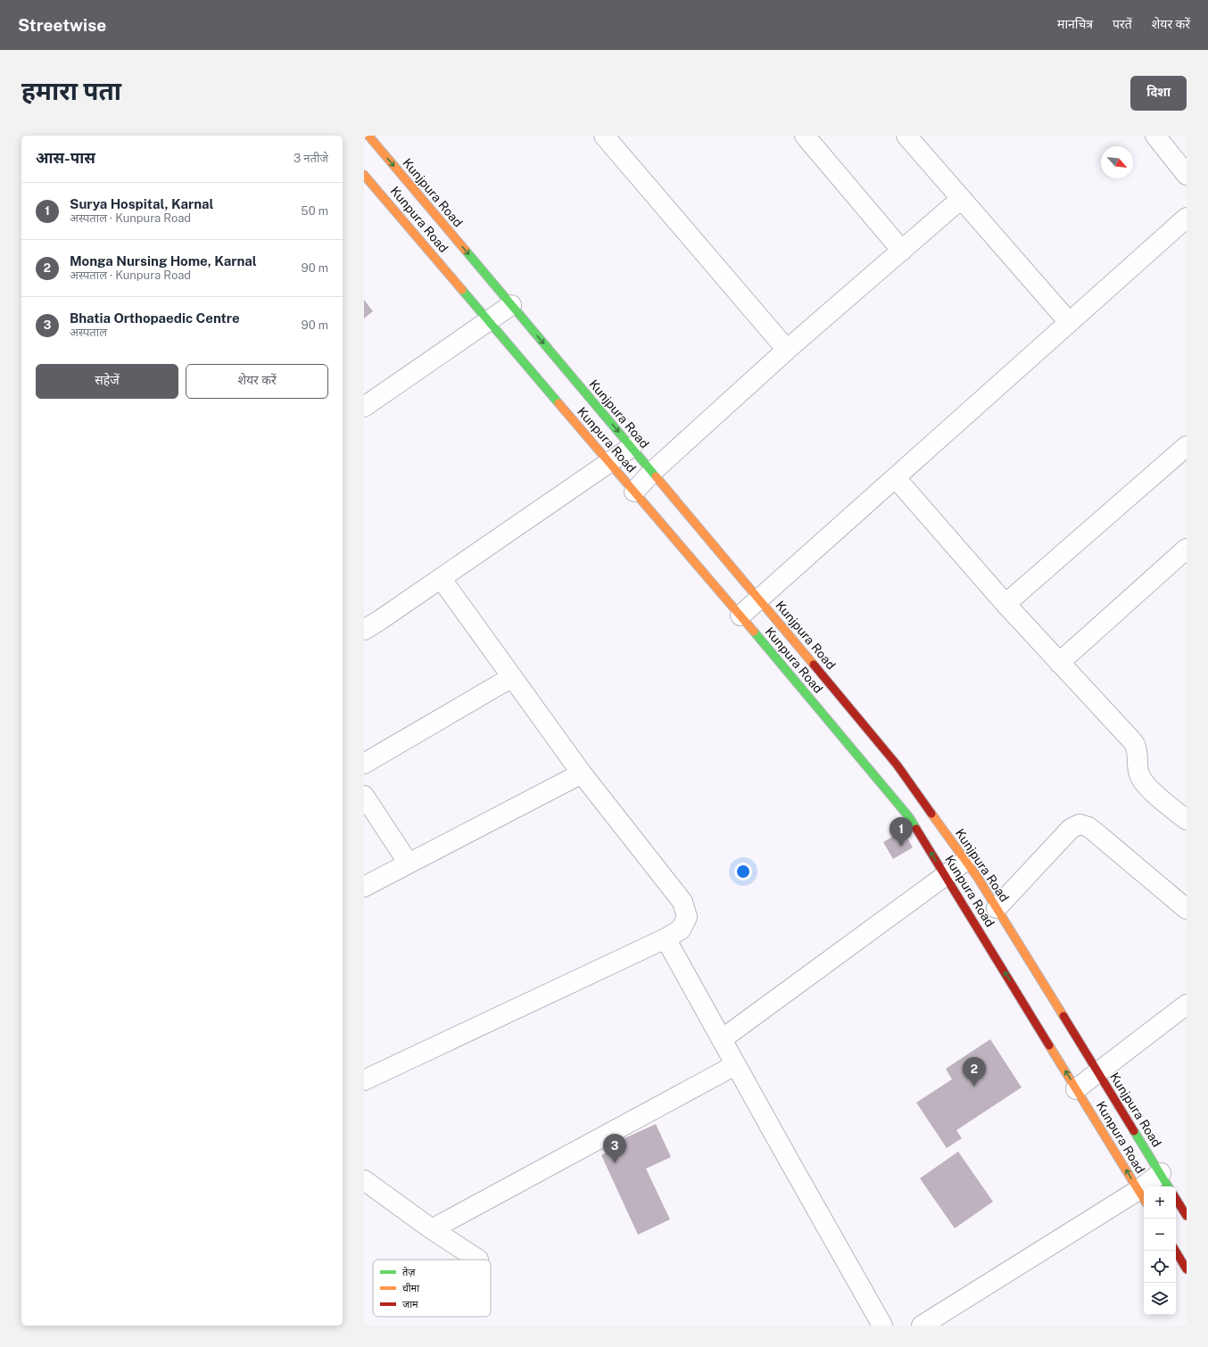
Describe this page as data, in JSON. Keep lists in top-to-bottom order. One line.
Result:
{"streets":{"street":["Kunjpura Road","Kunpura Road"]},"one_way":["Kunpura Road"],"legend":["तेज़","धीमा","जाम"],"north":"bottom right","page":{"header":"Streetwise","nav":["मानचित्र","परतें","शेयर करें"],"title":"हमारा पता","buttons":["दिशा",["सहेजें","शेयर करें"]],"heading":["आस-पास","3 नतीजे"],"list":[{"mark":"1","name":"Surya Hospital, Karnal","note":"अस्पताल · Kunpura Road","value":"50 m"},{"mark":"2","name":"Monga Nursing Home, Karnal","note":"अस्पताल · Kunpura Road","value":"90 m"},{"mark":"3","name":"Bhatia Orthopaedic Centre","note":"अस्पताल","value":"90 m"}],"pins":["1","2","3"],"map_buttons":["+","−"]}}
